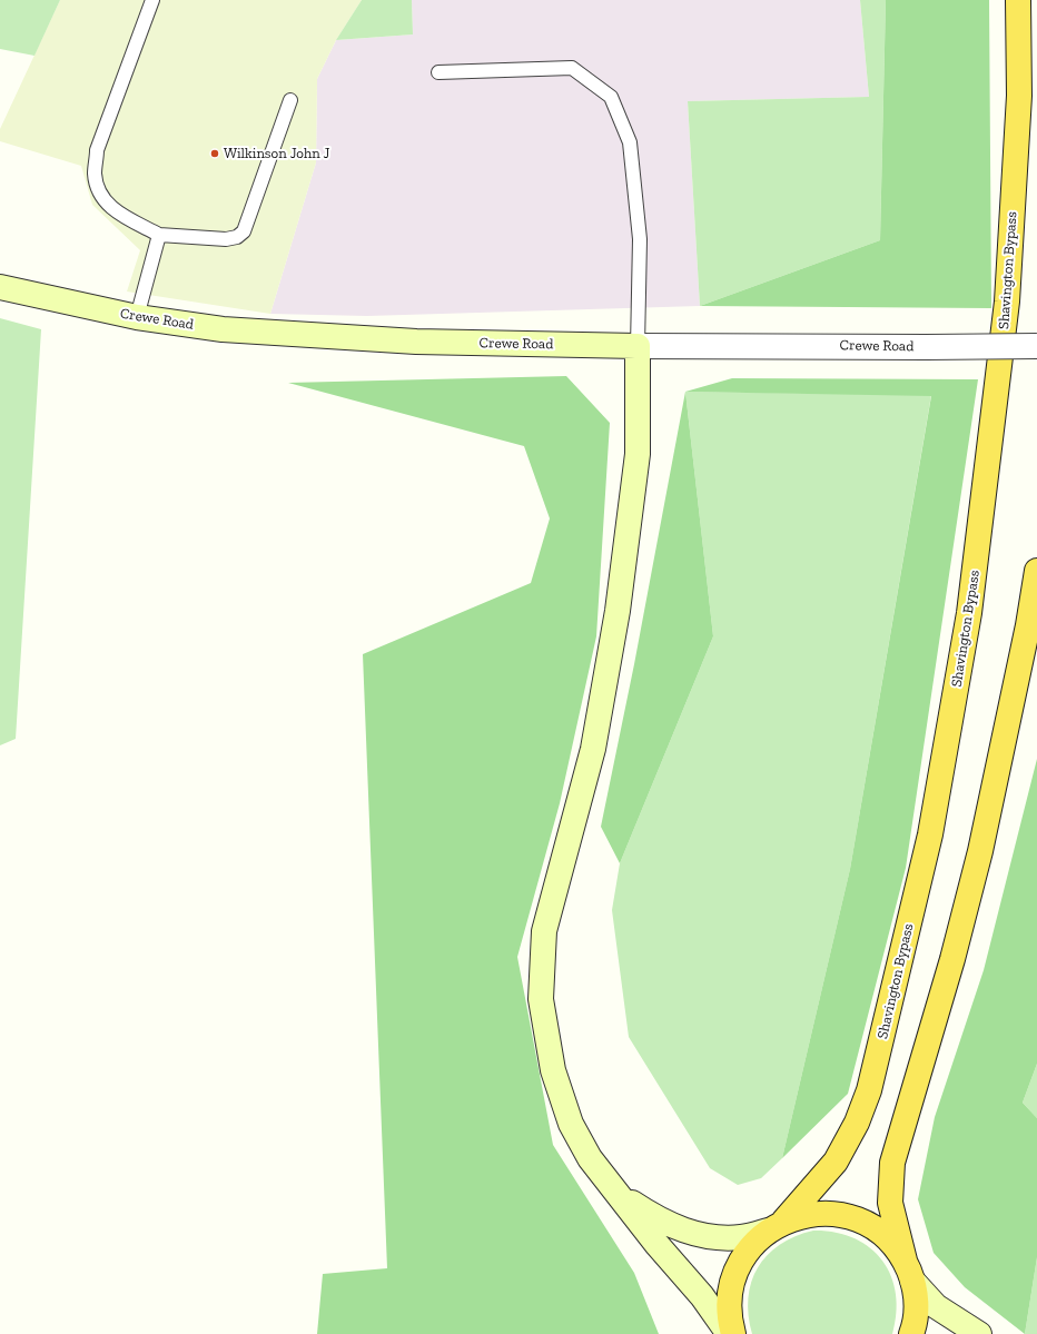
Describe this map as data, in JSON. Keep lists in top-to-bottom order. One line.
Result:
{"streets":{"highway":["Shavington Bypass"],"main road":["Crewe Road"]},"places":["Wilkinson John J"]}
